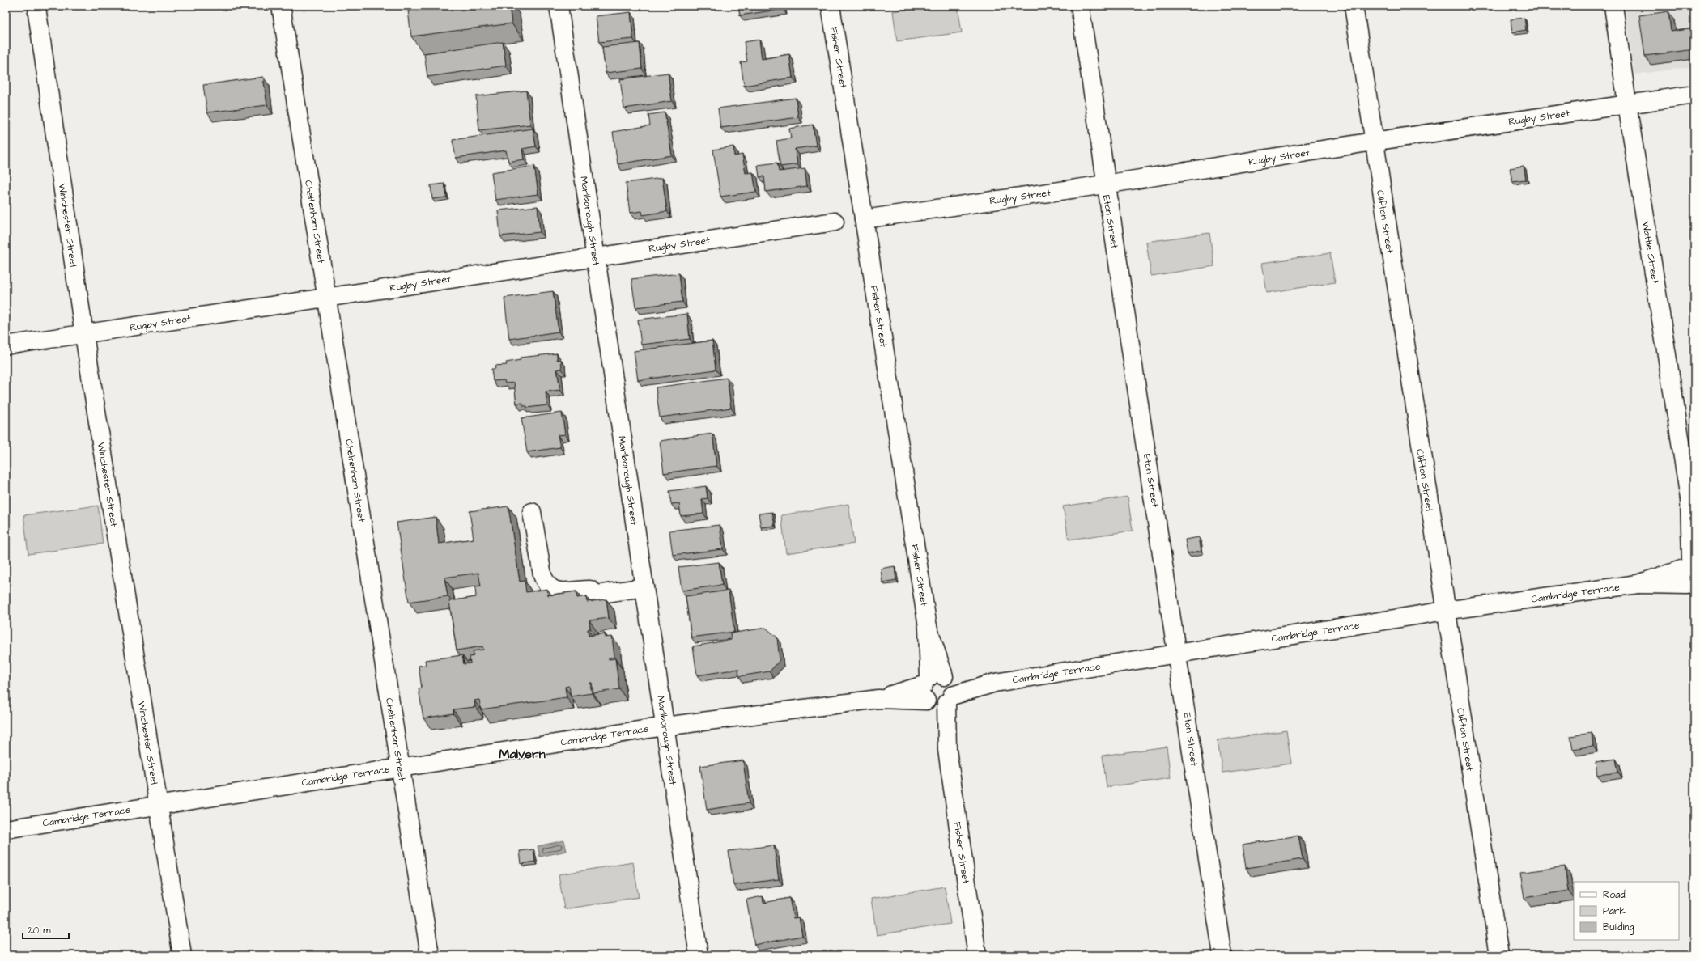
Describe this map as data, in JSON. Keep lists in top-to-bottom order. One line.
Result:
{"streets":{"street":["Fisher Street","Rugby Street","Marlborough Street","Cheltenham Street","Eton Street","Clifton Street","Winchester Street","Wattle Street","Cambridge Terrace"]},"crossings":[["Fisher Street","Rugby Street"],["Fisher Street","Cambridge Terrace"],["Rugby Street","Marlborough Street"],["Rugby Street","Cheltenham Street"],["Rugby Street","Eton Street"],["Rugby Street","Clifton Street"],["Rugby Street","Winchester Street"],["Rugby Street","Wattle Street"],["Marlborough Street","Cambridge Terrace"],["Cheltenham Street","Cambridge Terrace"],["Eton Street","Cambridge Terrace"],["Clifton Street","Cambridge Terrace"],["Winchester Street","Cambridge Terrace"],["Wattle Street","Cambridge Terrace"]],"districts":["Malvern"],"legend":["Road","Park","Building"],"scale_bar":"20 m"}
